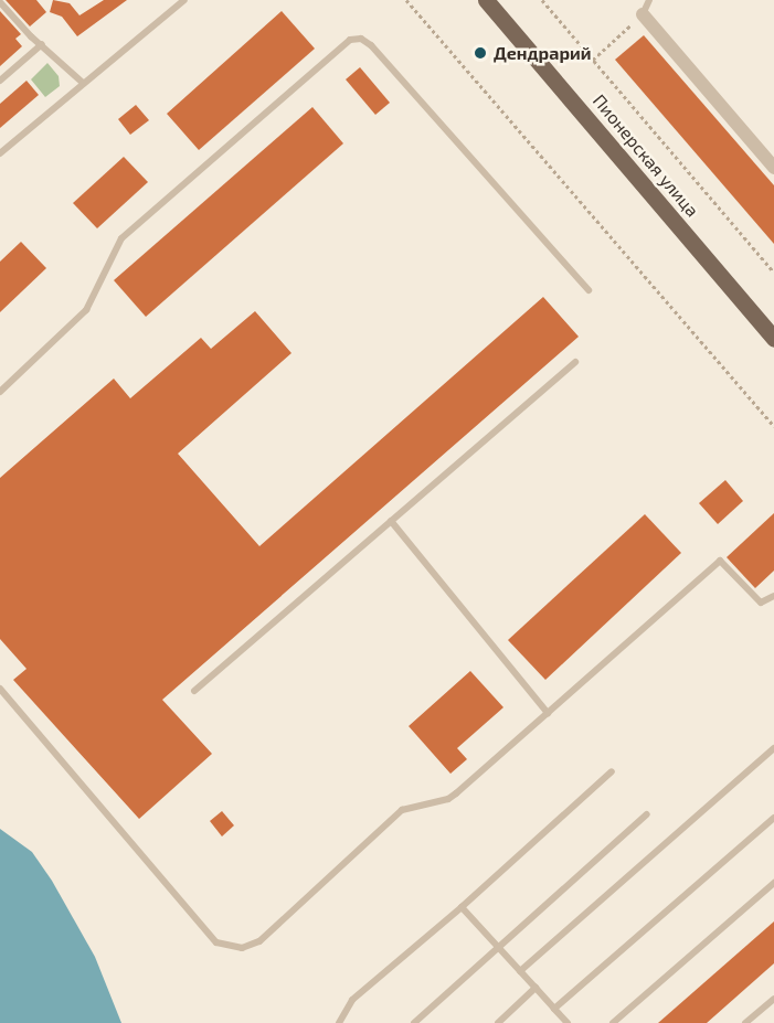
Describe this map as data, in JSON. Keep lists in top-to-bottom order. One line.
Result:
{"streets":{"main road":["Пионерская улица"]},"places":["Дендрарий"]}
